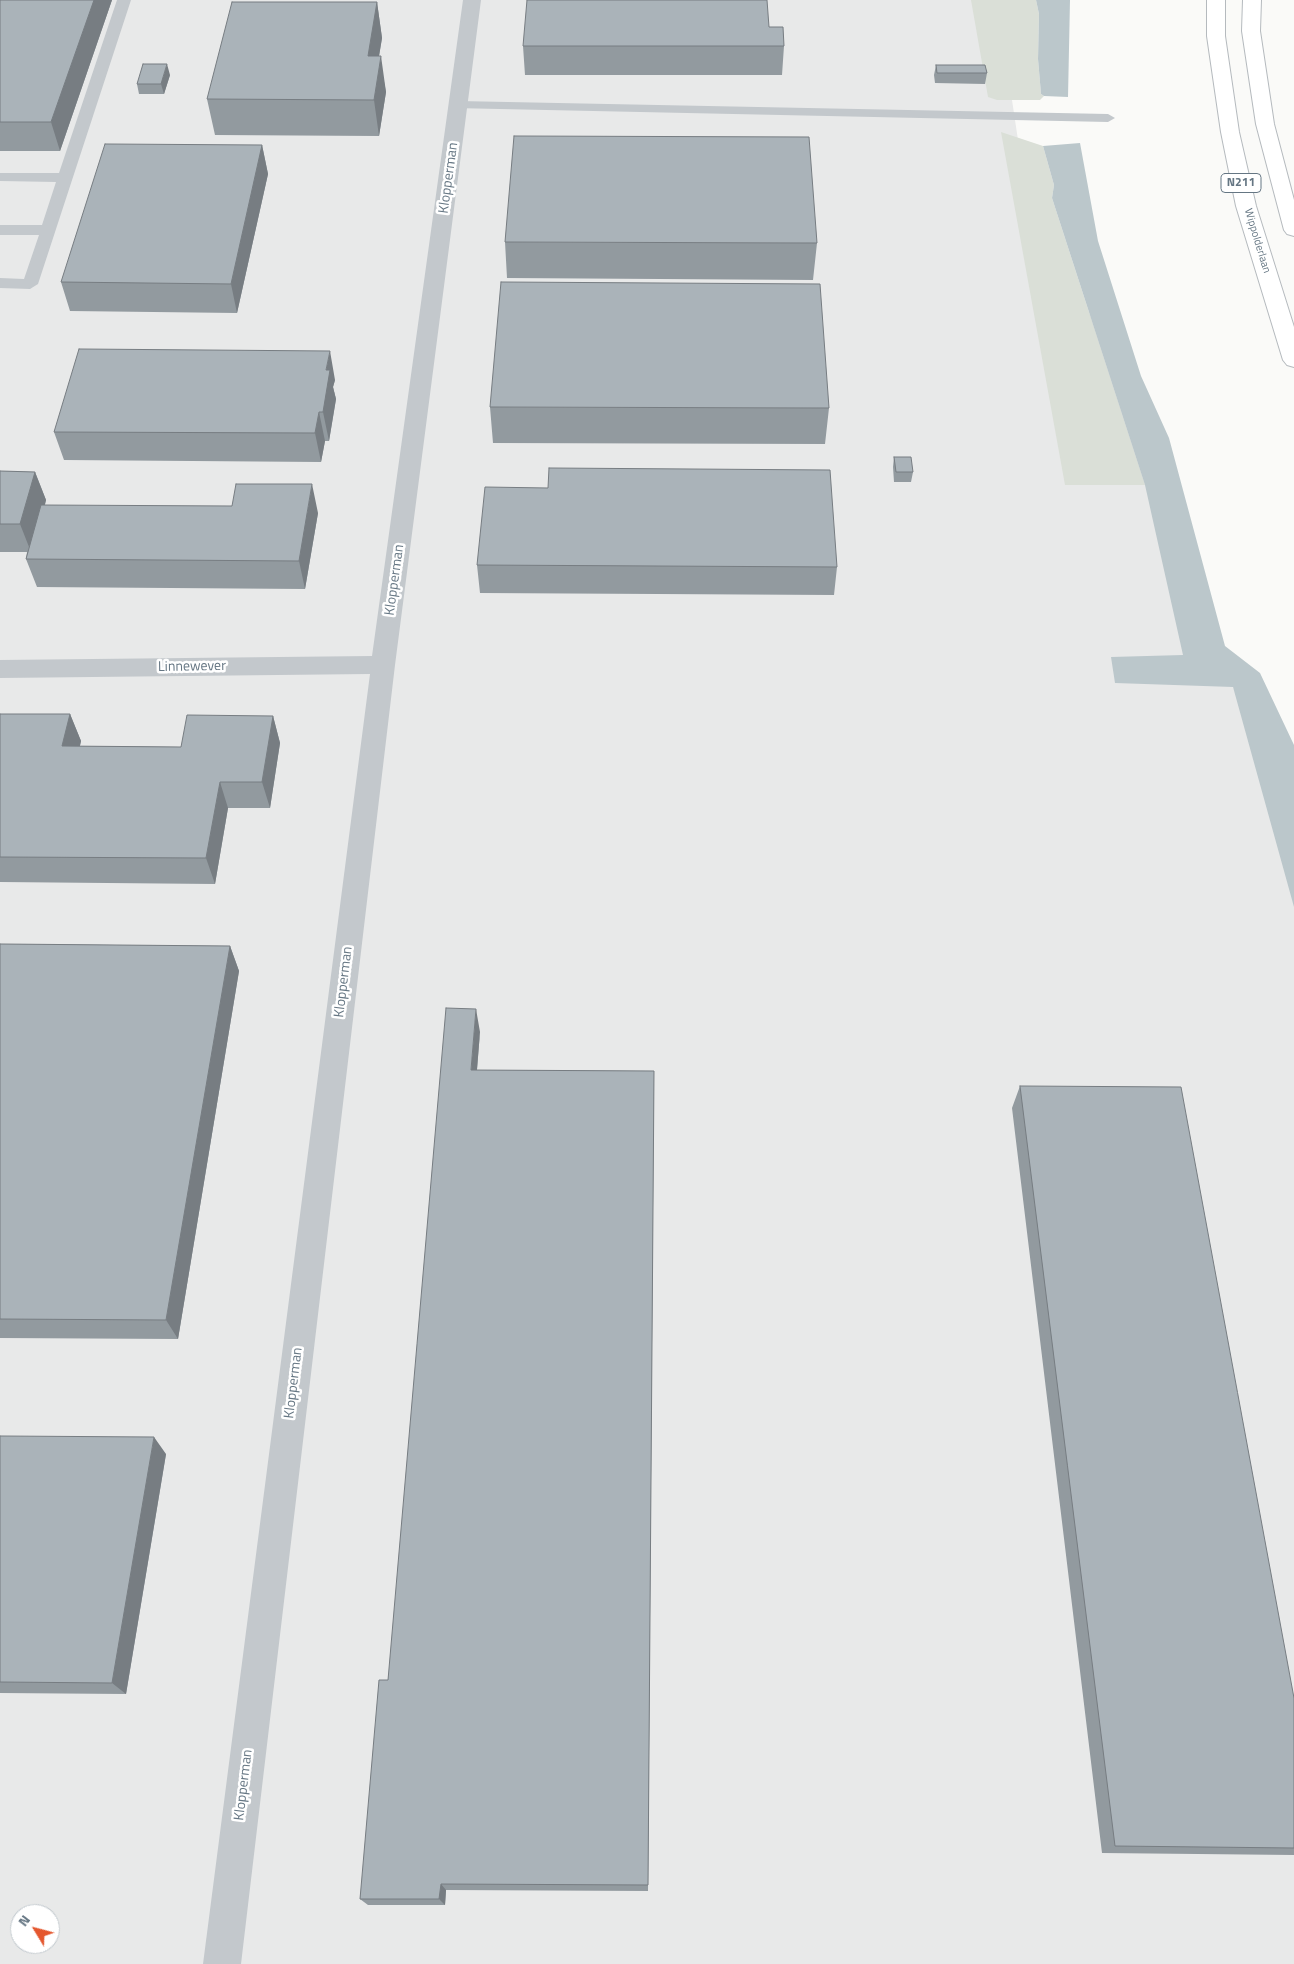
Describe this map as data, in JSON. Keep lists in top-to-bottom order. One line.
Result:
{"streets":{"main road":["N211","Wippolderlaan"],"street":["Klopperman","Linnewever"]},"crossings":[["Klopperman","Linnewever"]],"north":"top left"}
